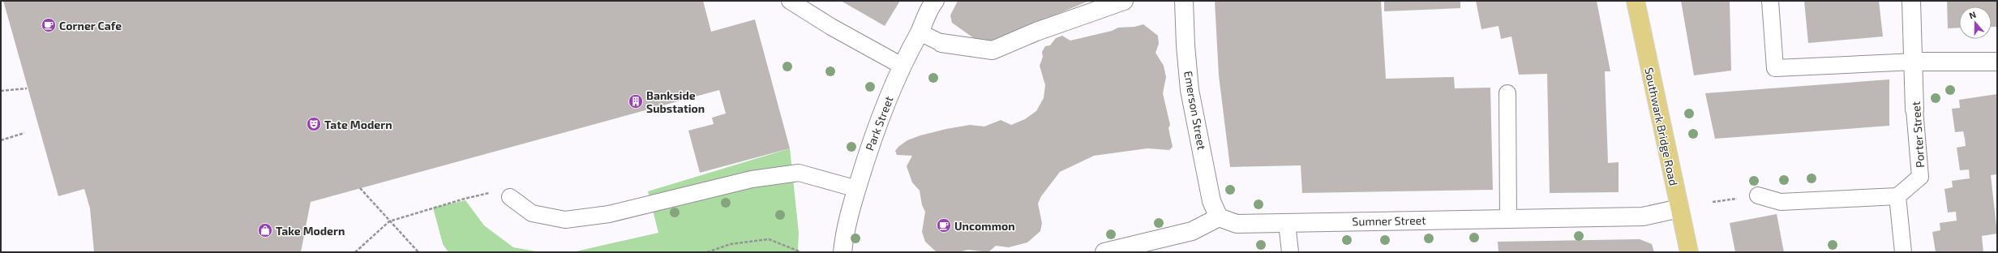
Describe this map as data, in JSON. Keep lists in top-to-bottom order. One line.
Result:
{"streets":{"main road":["Southwark Bridge Road"],"street":["Emerson Street","Park Street","Porter Street","Sumner Street"]},"crossings":[["Emerson Street","Sumner Street"],["Southwark Bridge Road","Sumner Street"]],"places":{"cafe":["Corner Cafe","Uncommon"],"building":["Bankside Substation"],"theatre":["Tate Modern"],"shop":["Take Modern"]},"north":"top"}
